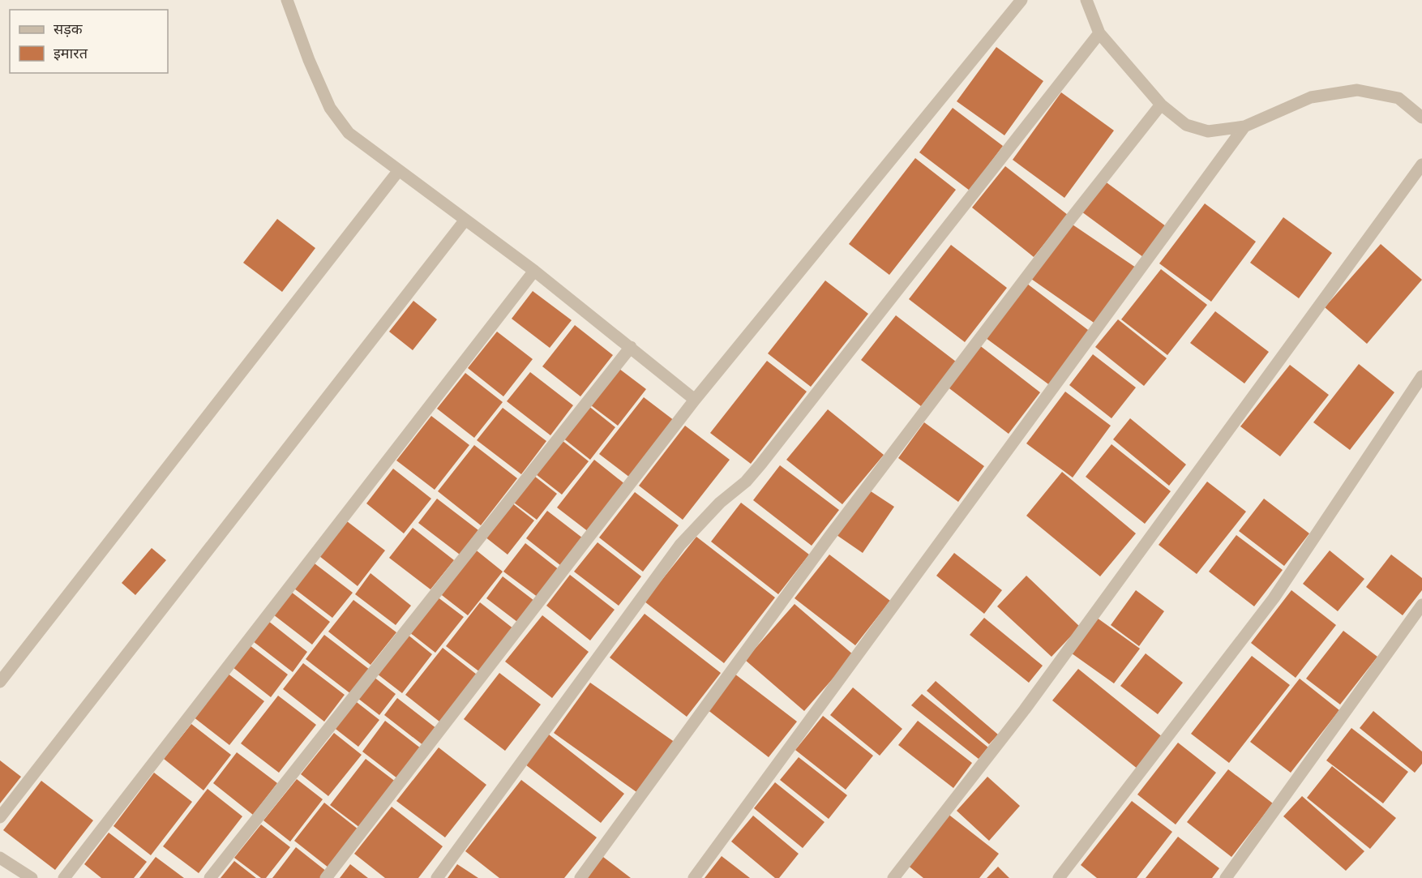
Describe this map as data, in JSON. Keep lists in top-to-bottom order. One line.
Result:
{"legend":["सड़क","इमारत"]}
